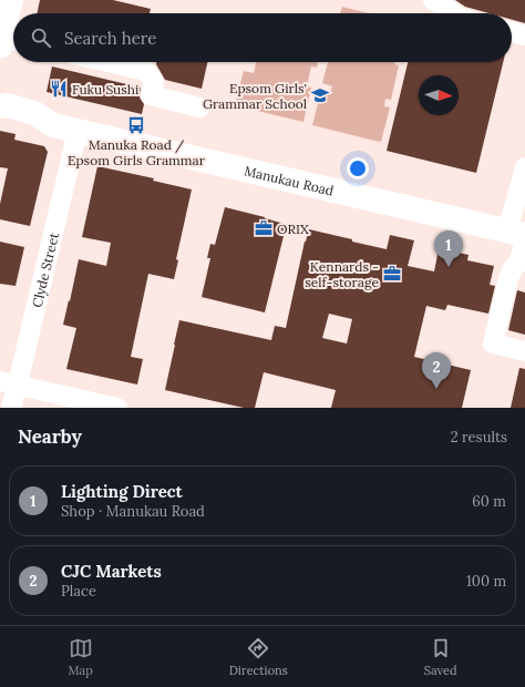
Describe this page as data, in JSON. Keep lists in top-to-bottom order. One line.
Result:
{"streets":{"main road":["Manukau Road"],"street":["Clyde Street"]},"crossings":[["Manukau Road","Clyde Street"]],"places":{"restaurant":["Fuku Sushi"],"school or university":["Epsom Girls' Grammar School"],"bus stop":["Manuka Road / Epsom Girls Grammar"],"office":["ORIX","Kennards - self-storage"]},"north":"right","page":{"search":"Search here","pins":["1","2"],"heading":["Nearby","2 results"],"list":[{"mark":"1","name":"Lighting Direct","note":"Shop · Manukau Road","value":"60 m"},{"mark":"2","name":"CJC Markets","note":"Place","value":"100 m"}],"nav":["Map","Directions","Saved"]}}
